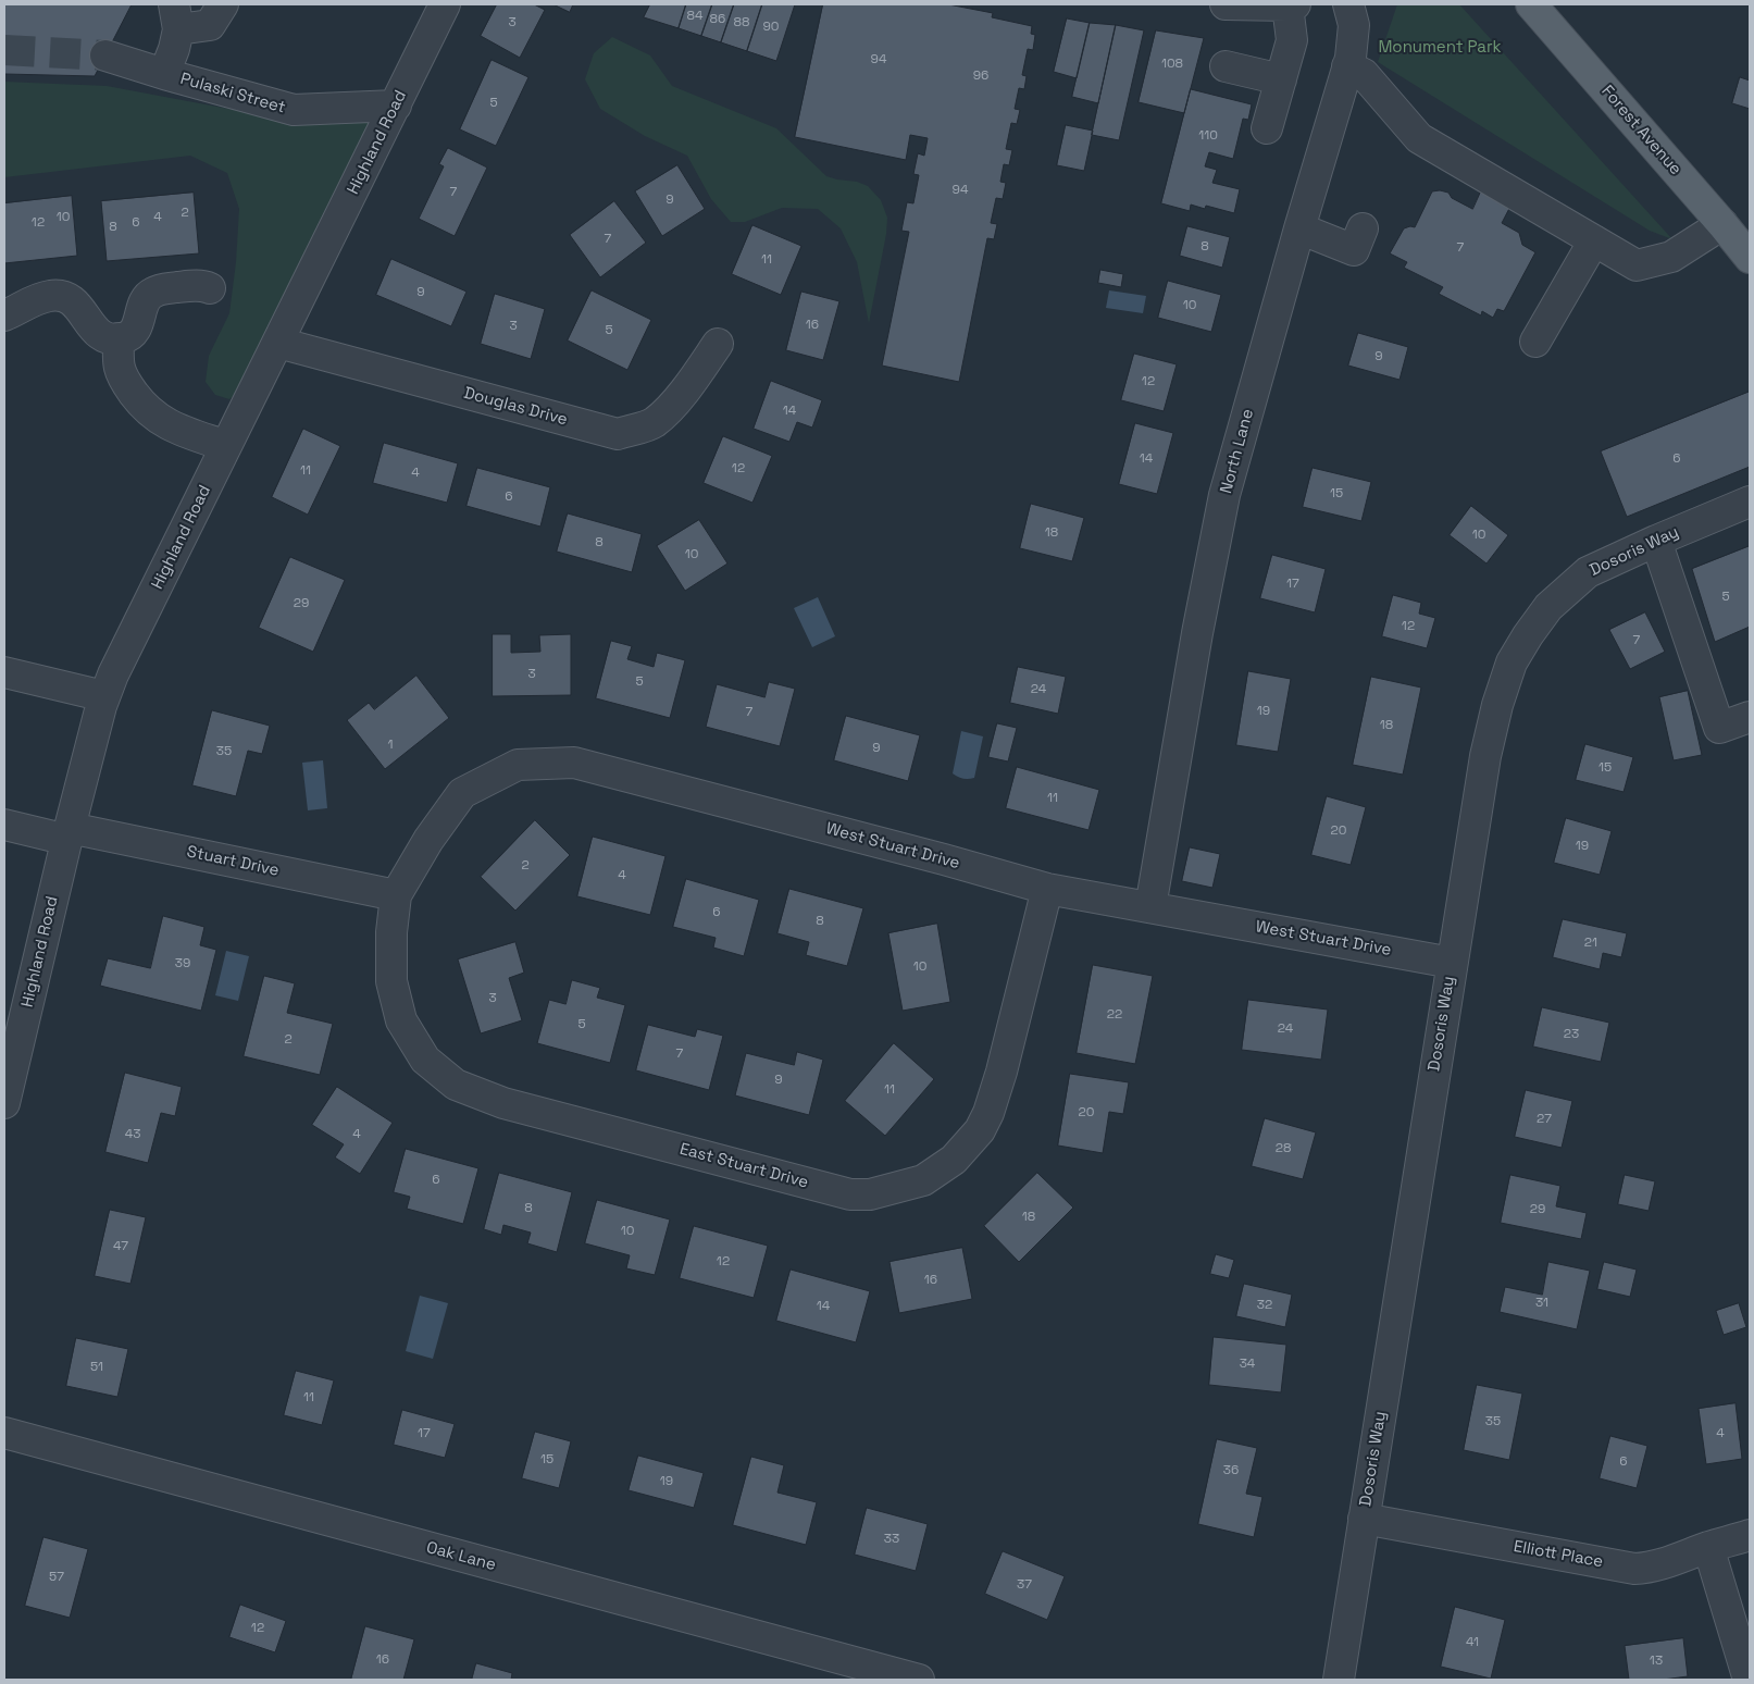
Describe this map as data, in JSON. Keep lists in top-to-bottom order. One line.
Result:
{"streets":{"main road":["Forest Avenue"],"street":["Pulaski Street","Highland Road","Douglas Drive","North Lane","Dosoris Way","West Stuart Drive","Stuart Drive","East Stuart Drive","Elliott Place","Oak Lane"]},"crossings":[["Pulaski Street","Highland Road"],["Highland Road","Douglas Drive"],["Highland Road","Stuart Drive"],["North Lane","West Stuart Drive"],["Dosoris Way","West Stuart Drive"],["Dosoris Way","Elliott Place"],["West Stuart Drive","Stuart Drive"],["West Stuart Drive","East Stuart Drive"],["Stuart Drive","East Stuart Drive"]],"parks":["Monument Park"],"house_numbers":["84","86","3","88","90","94","108","96","5","110","94","7","9","2","10","4","12","6","8","7","8","7","11","9","10","16","3","5","9","12","14","14","6","12","11","4","15","6","18","10","8","10","17","5","29","12","7","3","5","24","19","7","18","1","9","35","15","11","20","19","2","4","6","8","21","39","10","3","22","5","24","23","2","7","9","11","20","27","43","4","28","6","8","29","18","10","47","12","16","31","32","14","34","51","11","35","17","4","15","6","36","19","33","57","37","12","41","16","13"]}
